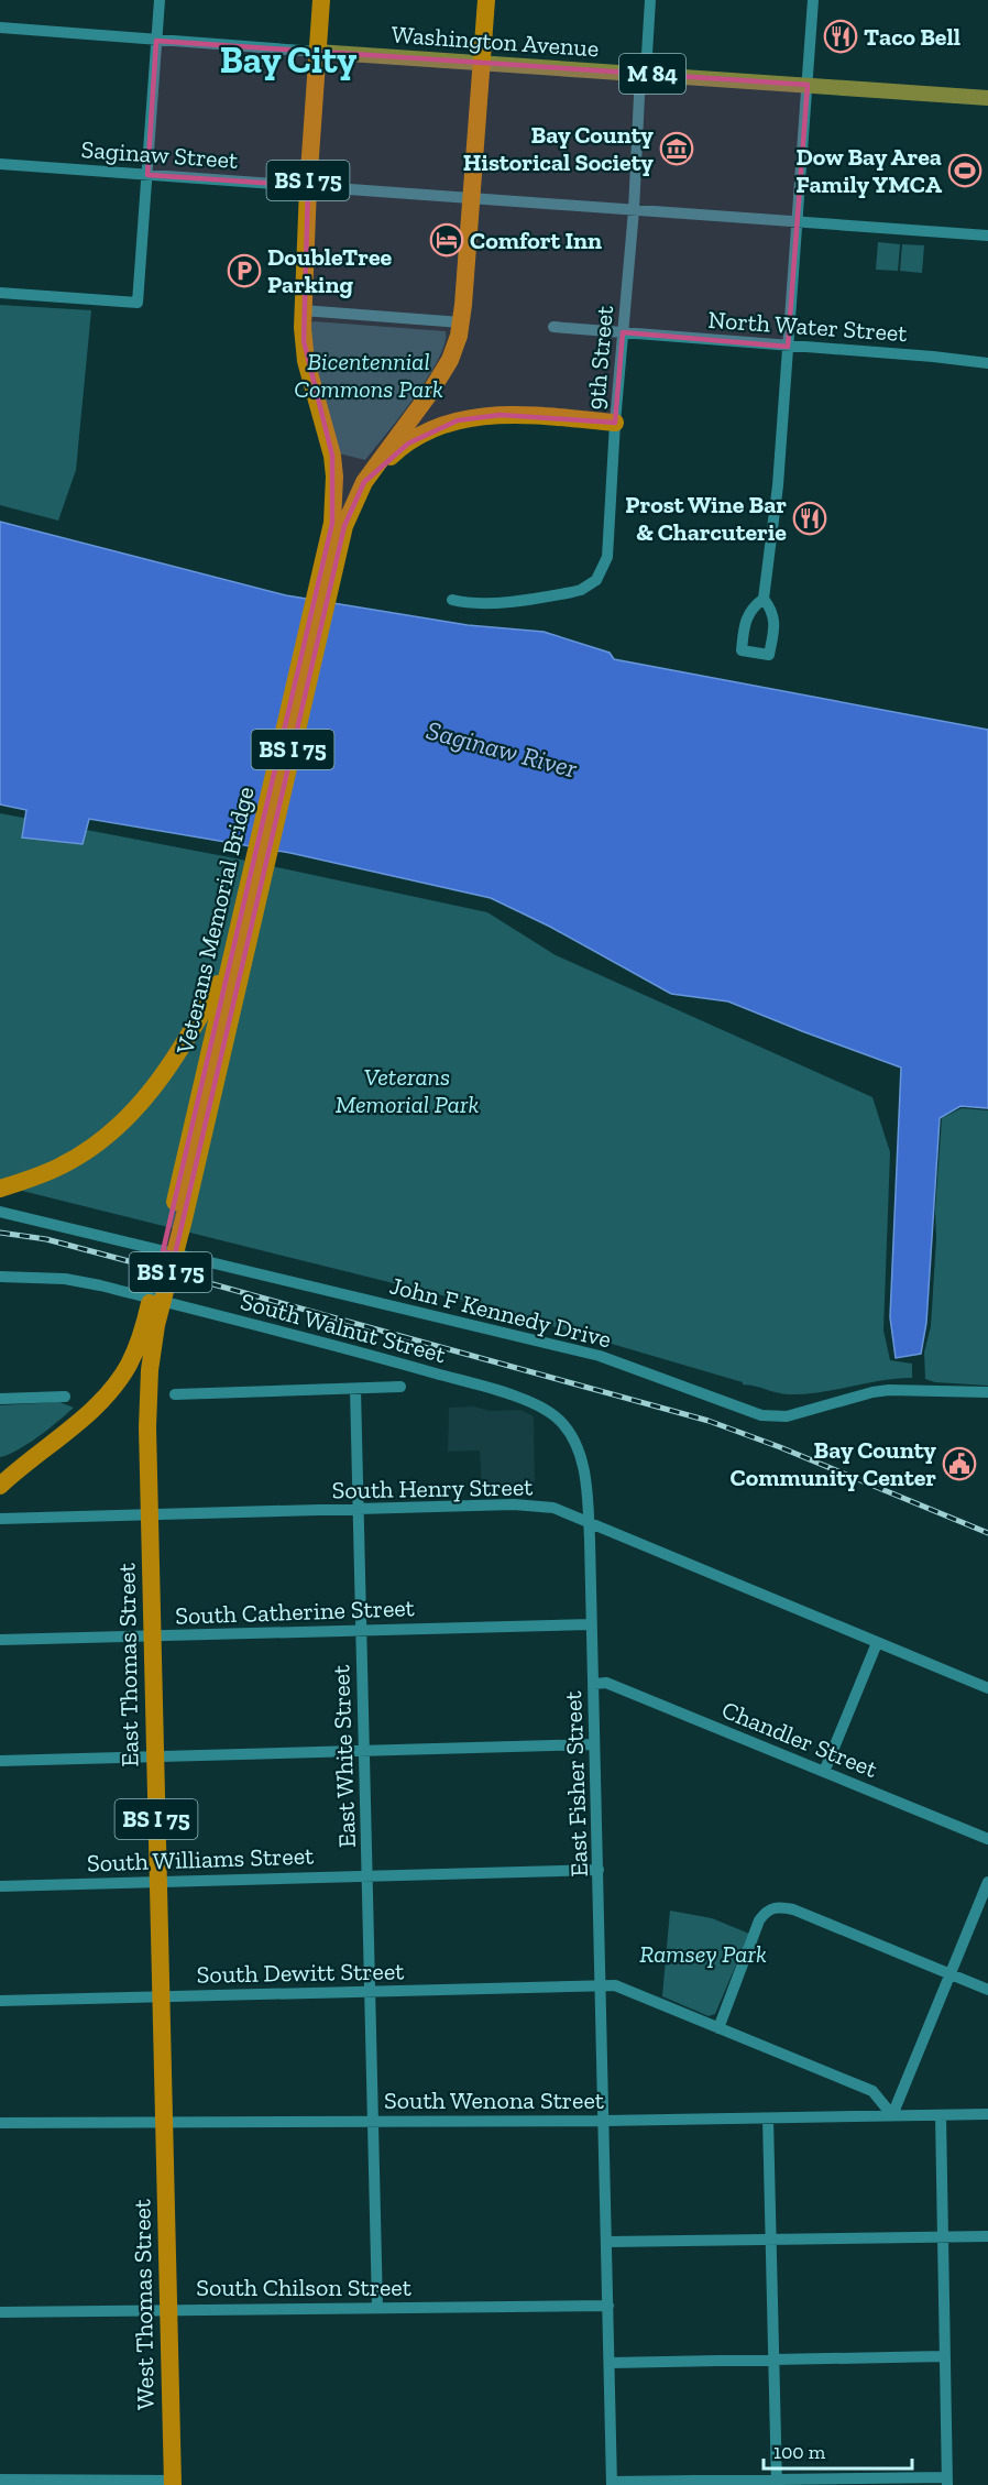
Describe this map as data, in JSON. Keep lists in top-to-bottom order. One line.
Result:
{"streets":{"highway":["BS I 75","Veterans Memorial Bridge","East Thomas Street","West Thomas Street"],"main road":["Washington Avenue","M 84"],"street":["Saginaw Street","North Water Street","9th Street","John F Kennedy Drive","South Walnut Street","South Henry Street","South Catherine Street","Chandler Street","East White Street","East Fisher Street","South Williams Street","South Dewitt Street","South Wenona Street","South Chilson Street"]},"crossings":[["Washington Avenue","BS I 75"],["Washington Avenue","9th Street"],["Saginaw Street","BS I 75"],["Saginaw Street","9th Street"],["BS I 75","Veterans Memorial Bridge"],["North Water Street","9th Street"],["Veterans Memorial Bridge","East Thomas Street"],["South Walnut Street","East Fisher Street"],["South Henry Street","East Thomas Street"],["South Henry Street","East White Street"],["South Henry Street","East Fisher Street"],["South Catherine Street","East Thomas Street"],["South Catherine Street","East White Street"],["South Catherine Street","East Fisher Street"],["East Thomas Street","South Williams Street"],["East Thomas Street","South Dewitt Street"],["East Thomas Street","South Wenona Street"],["East Thomas Street","West Thomas Street"],["Chandler Street","East Fisher Street"],["East White Street","South Williams Street"],["East White Street","South Dewitt Street"],["East White Street","South Wenona Street"],["East White Street","South Chilson Street"],["East Fisher Street","South Williams Street"],["East Fisher Street","South Dewitt Street"],["East Fisher Street","South Wenona Street"],["East Fisher Street","South Chilson Street"],["South Dewitt Street","South Wenona Street"],["South Wenona Street","West Thomas Street"],["South Chilson Street","West Thomas Street"]],"districts":["Bay City"],"water":["Saginaw River"],"parks":["Bicentennial Commons Park","Veterans Memorial Park","Ramsey Park"],"places":{"restaurant":["Taco Bell","Prost Wine Bar & Charcuterie"],"museum":["Bay County Historical Society"],"sports":["Dow Bay Area Family YMCA"],"hotel":["Comfort Inn"],"parking":["DoubleTree Parking"],"public building":["Bay County Community Center"]},"scale_bar":"100 m"}
